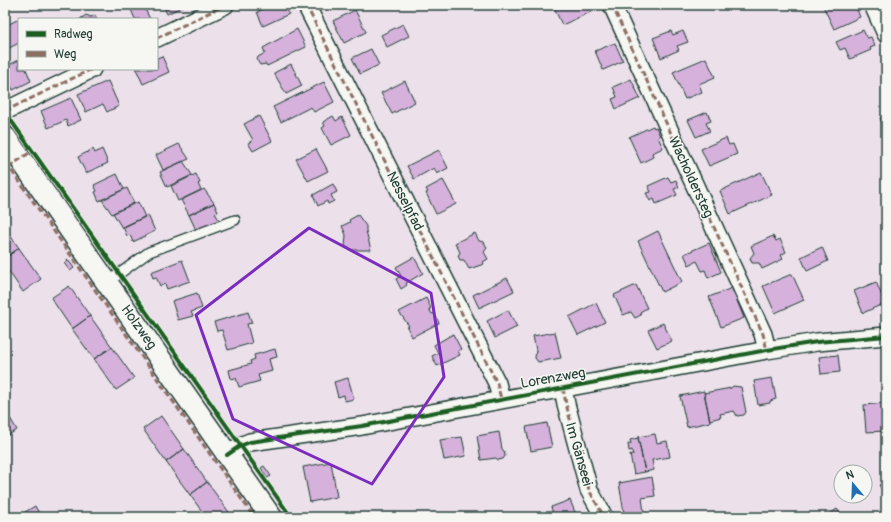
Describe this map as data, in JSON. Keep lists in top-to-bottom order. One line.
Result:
{"streets":{"street":["Wacholdersteg","Nesselpfad","Holzweg","Lorenzweg","Im Gänseei"]},"crossings":[["Wacholdersteg","Lorenzweg"],["Nesselpfad","Lorenzweg"],["Holzweg","Lorenzweg"],["Lorenzweg","Im Gänseei"]],"legend":["Radweg","Weg"],"north":"top"}
